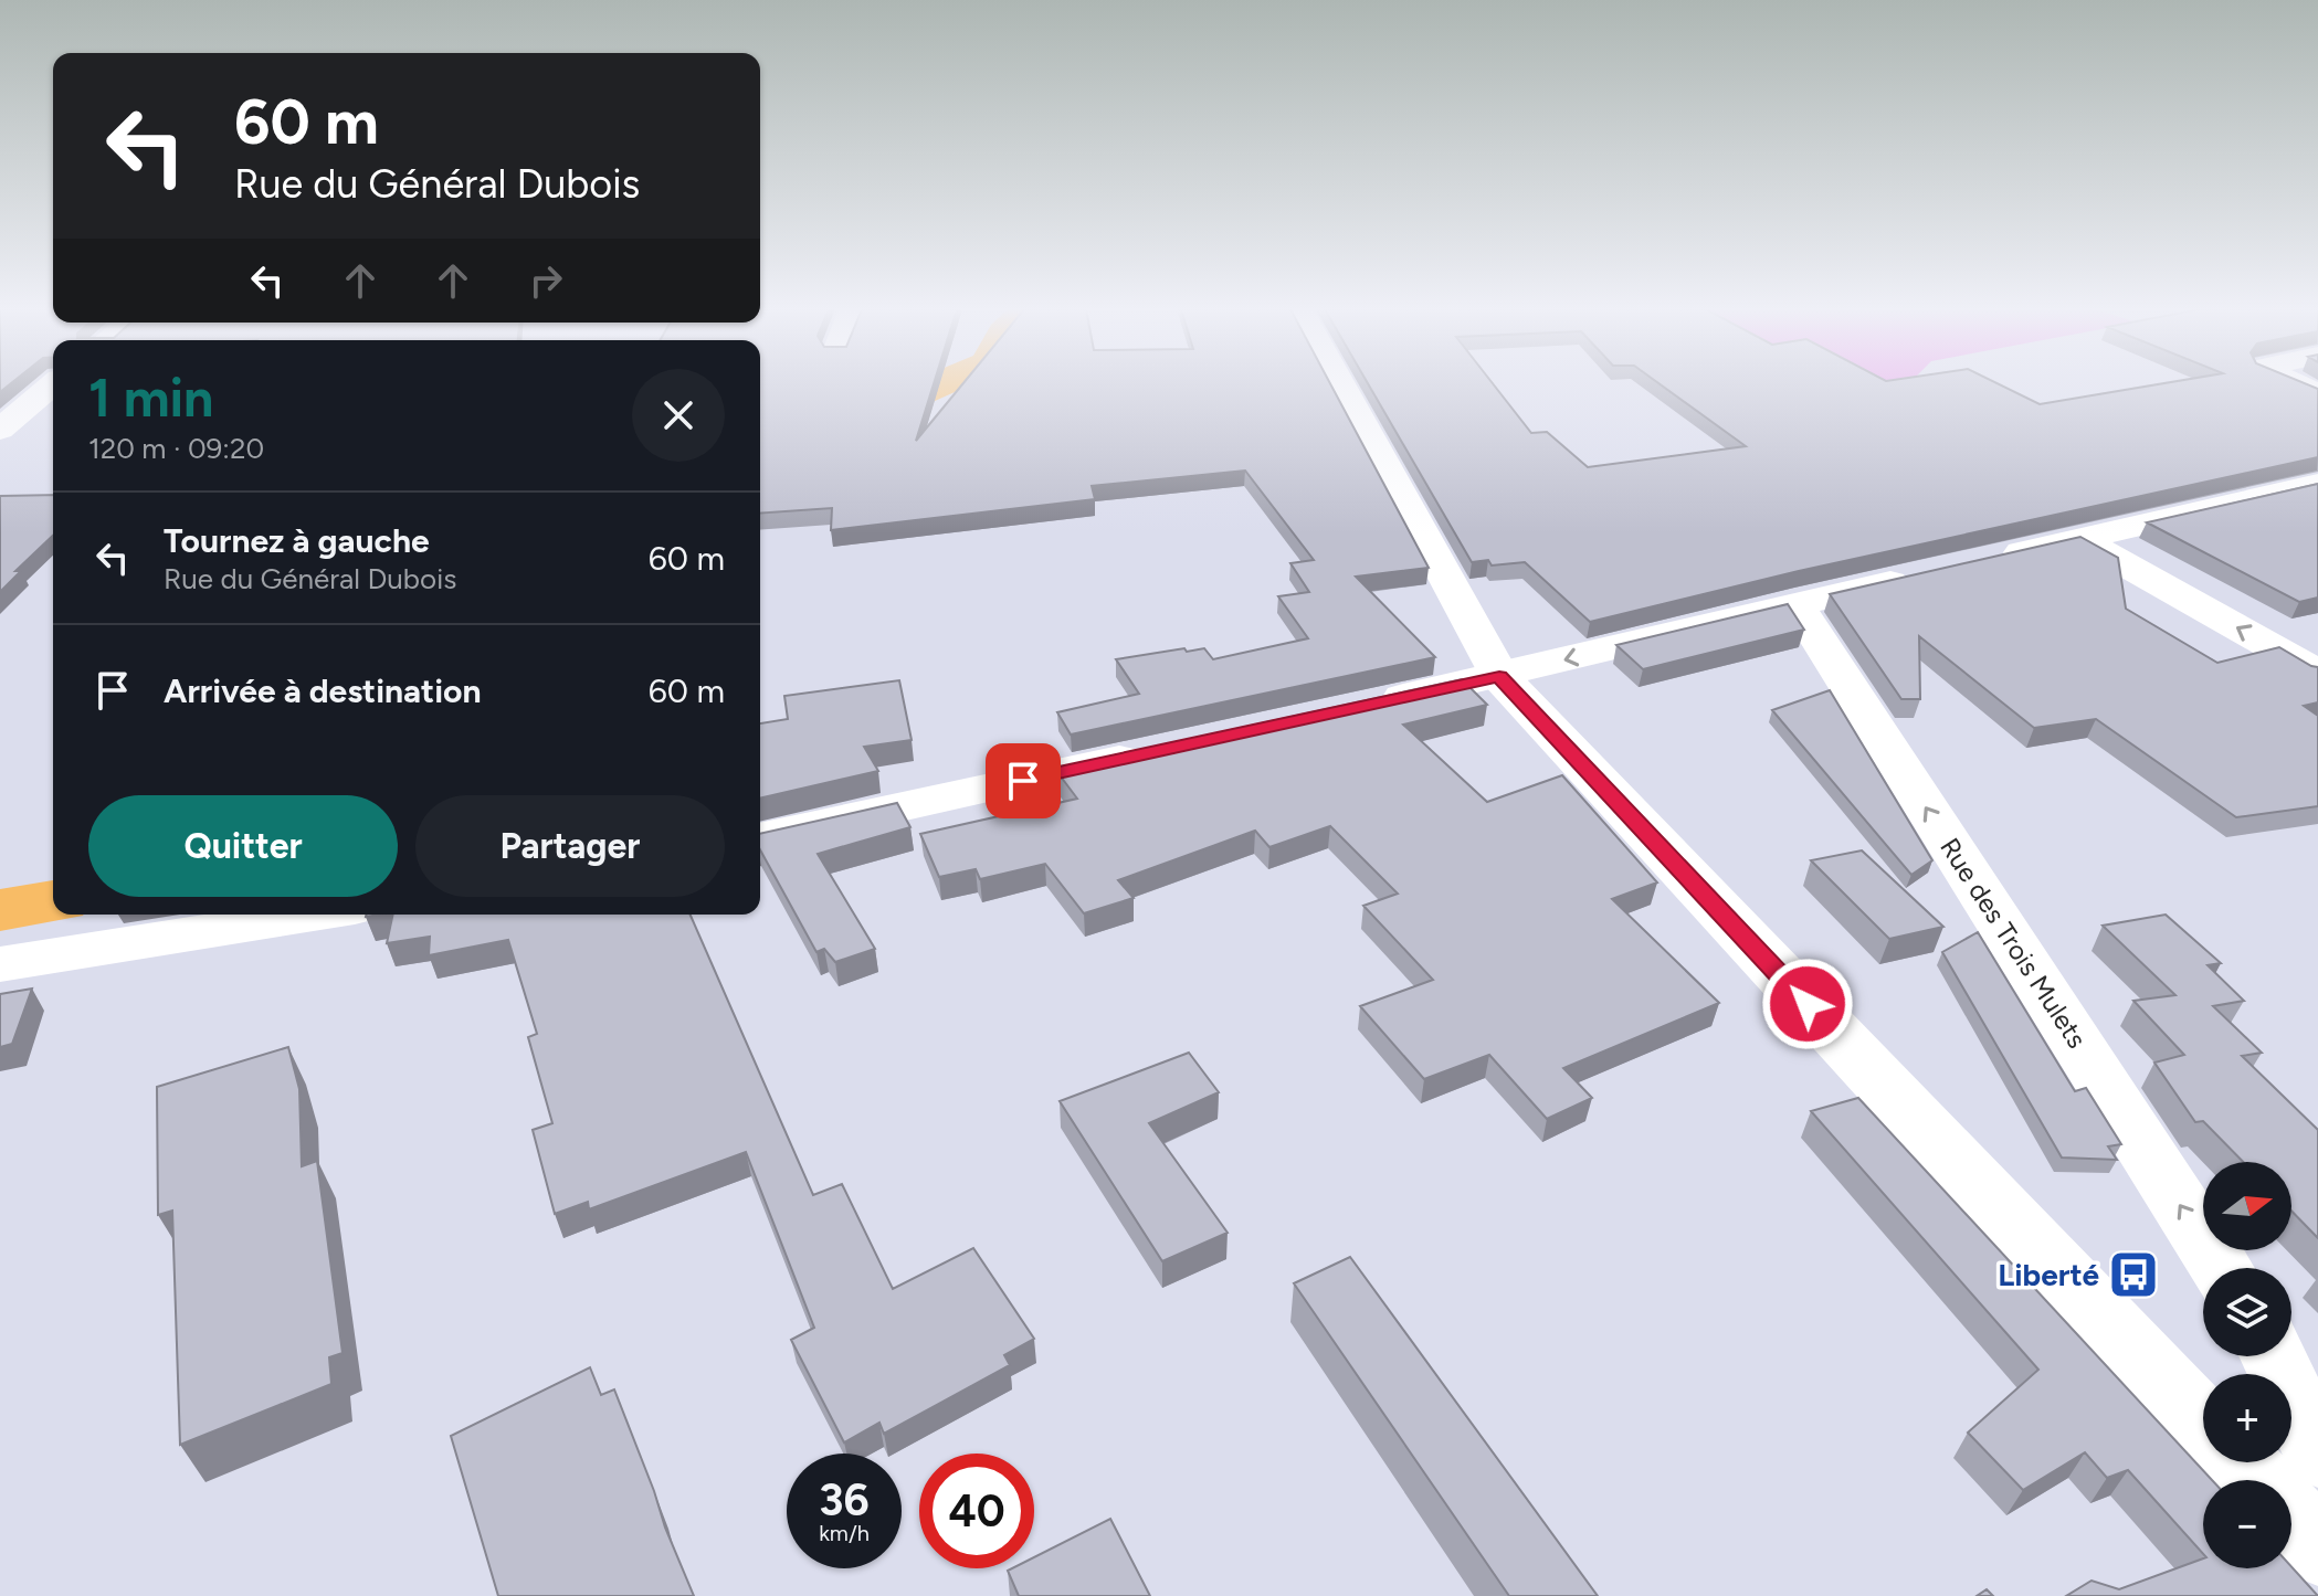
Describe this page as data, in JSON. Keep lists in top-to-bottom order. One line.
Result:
{"streets":{"street":["Rue des Trois Mulets"]},"places":{"bus stop":["Liberté"]},"north":"right","page":{"turn":["60 m","Rue du Général Dubois"],"heading":["1 min","120 m · 09:20"],"list":[{"name":"Tournez à gauche","note":"Rue du Général Dubois","value":"60 m"},{"name":"Arrivée à destination","value":"60 m"}],"buttons":["Quitter","Partager"],"map_buttons":["+","−"],"speed":"36 km/h","limit":"40"}}
